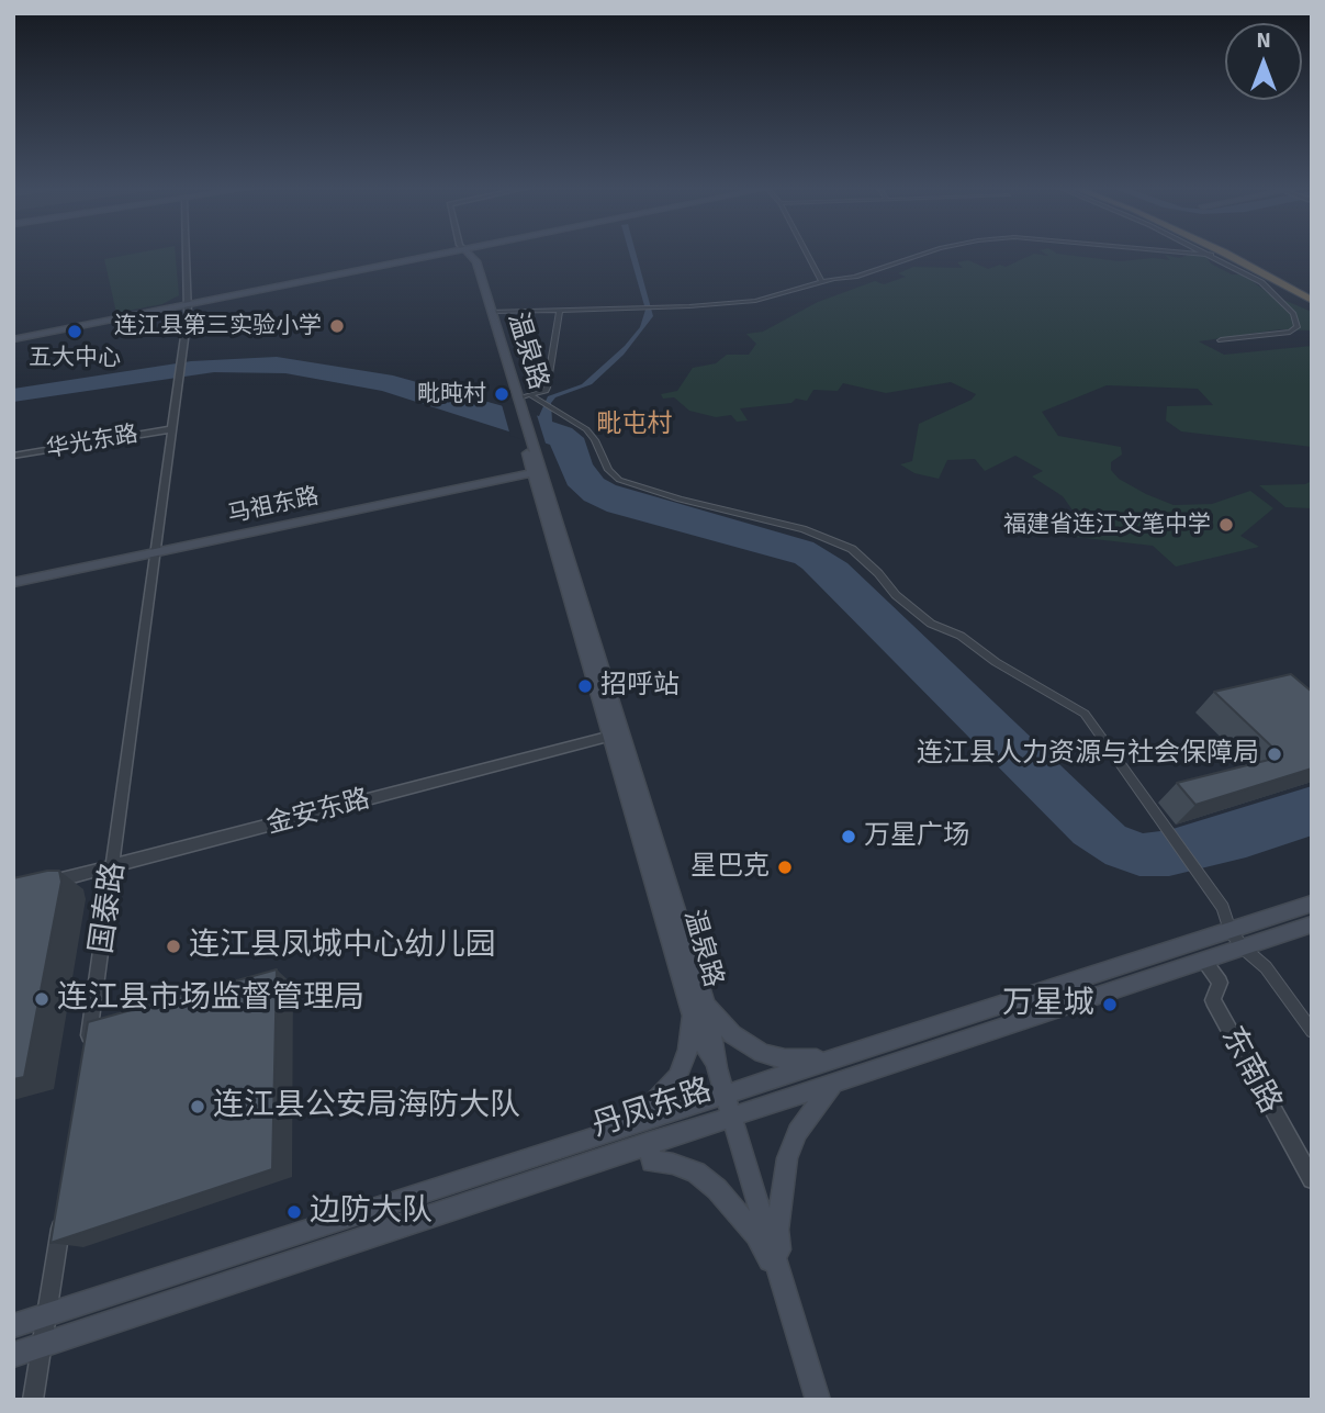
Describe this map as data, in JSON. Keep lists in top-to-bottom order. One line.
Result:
{"streets":{"main road":["温泉路","马祖东路","丹凤东路"],"street":["华光东路","金安东路","国泰路","东南路"]},"crossings":[["温泉路","马祖东路"],["温泉路","金安东路"],["温泉路","丹凤东路"],["华光东路","国泰路"],["马祖东路","国泰路"],["金安东路","国泰路"],["东南路","丹凤东路"]],"districts":["毗屯村"],"places":["连江县第三实验小学","五大中心","毗旽村","福建省连江文笔中学","招呼站","连江县人力资源与社会保障局","万星广场","星巴克","连江县凤城中心幼儿园","连江县市场监督管理局","万星城","连江县公安局海防大队","边防大队"],"north":"top"}
